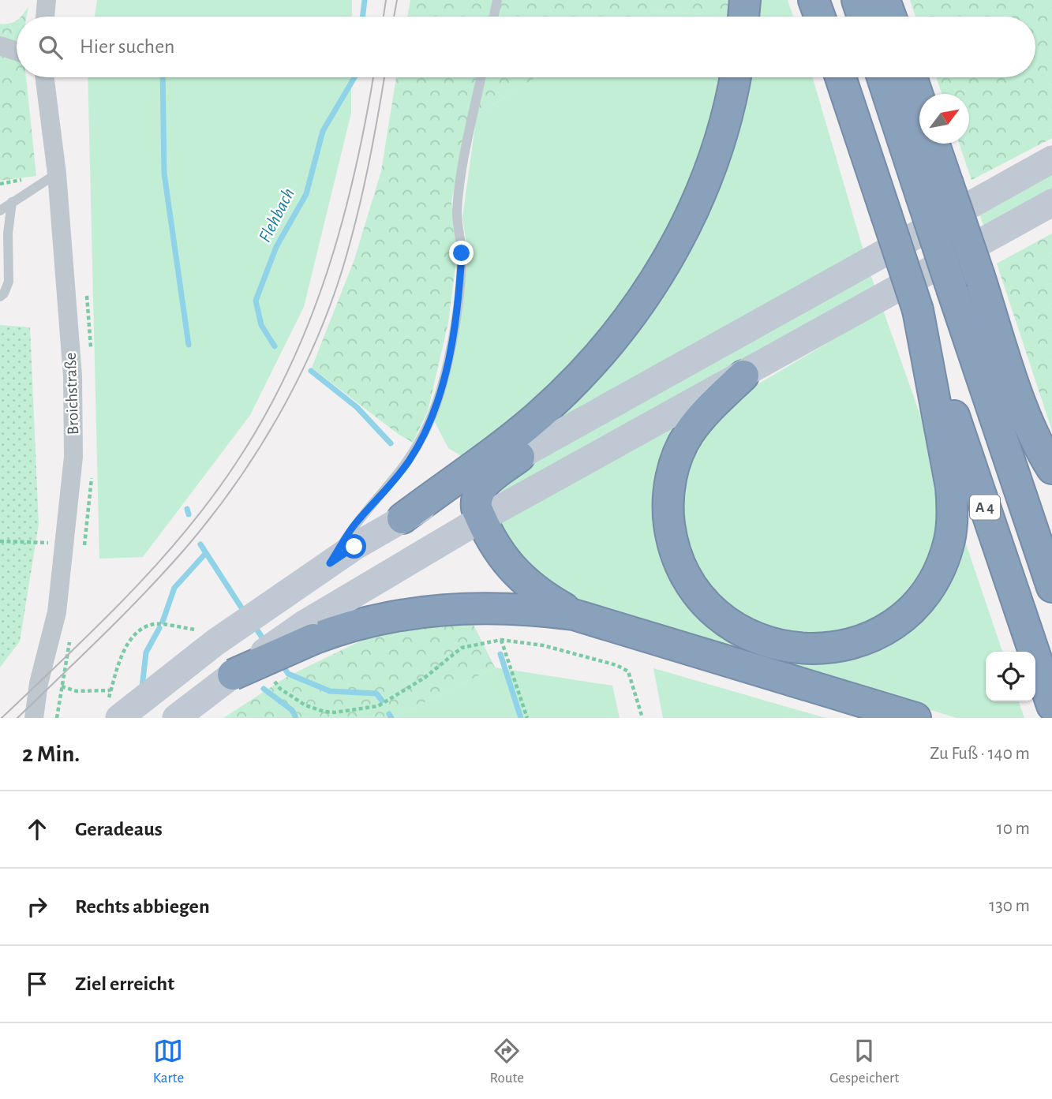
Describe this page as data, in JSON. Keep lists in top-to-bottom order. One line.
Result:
{"streets":{"highway":["A 4"],"street":["Broichstraße"]},"water":["Flehbach"],"north":"top right","page":{"search":"Hier suchen","heading":["2 Min.","Zu Fuß · 140 m"],"list":[["Geradeaus","10 m"],["Rechts abbiegen","130 m"],"Ziel erreicht"],"nav":["Karte","Route","Gespeichert"]}}
